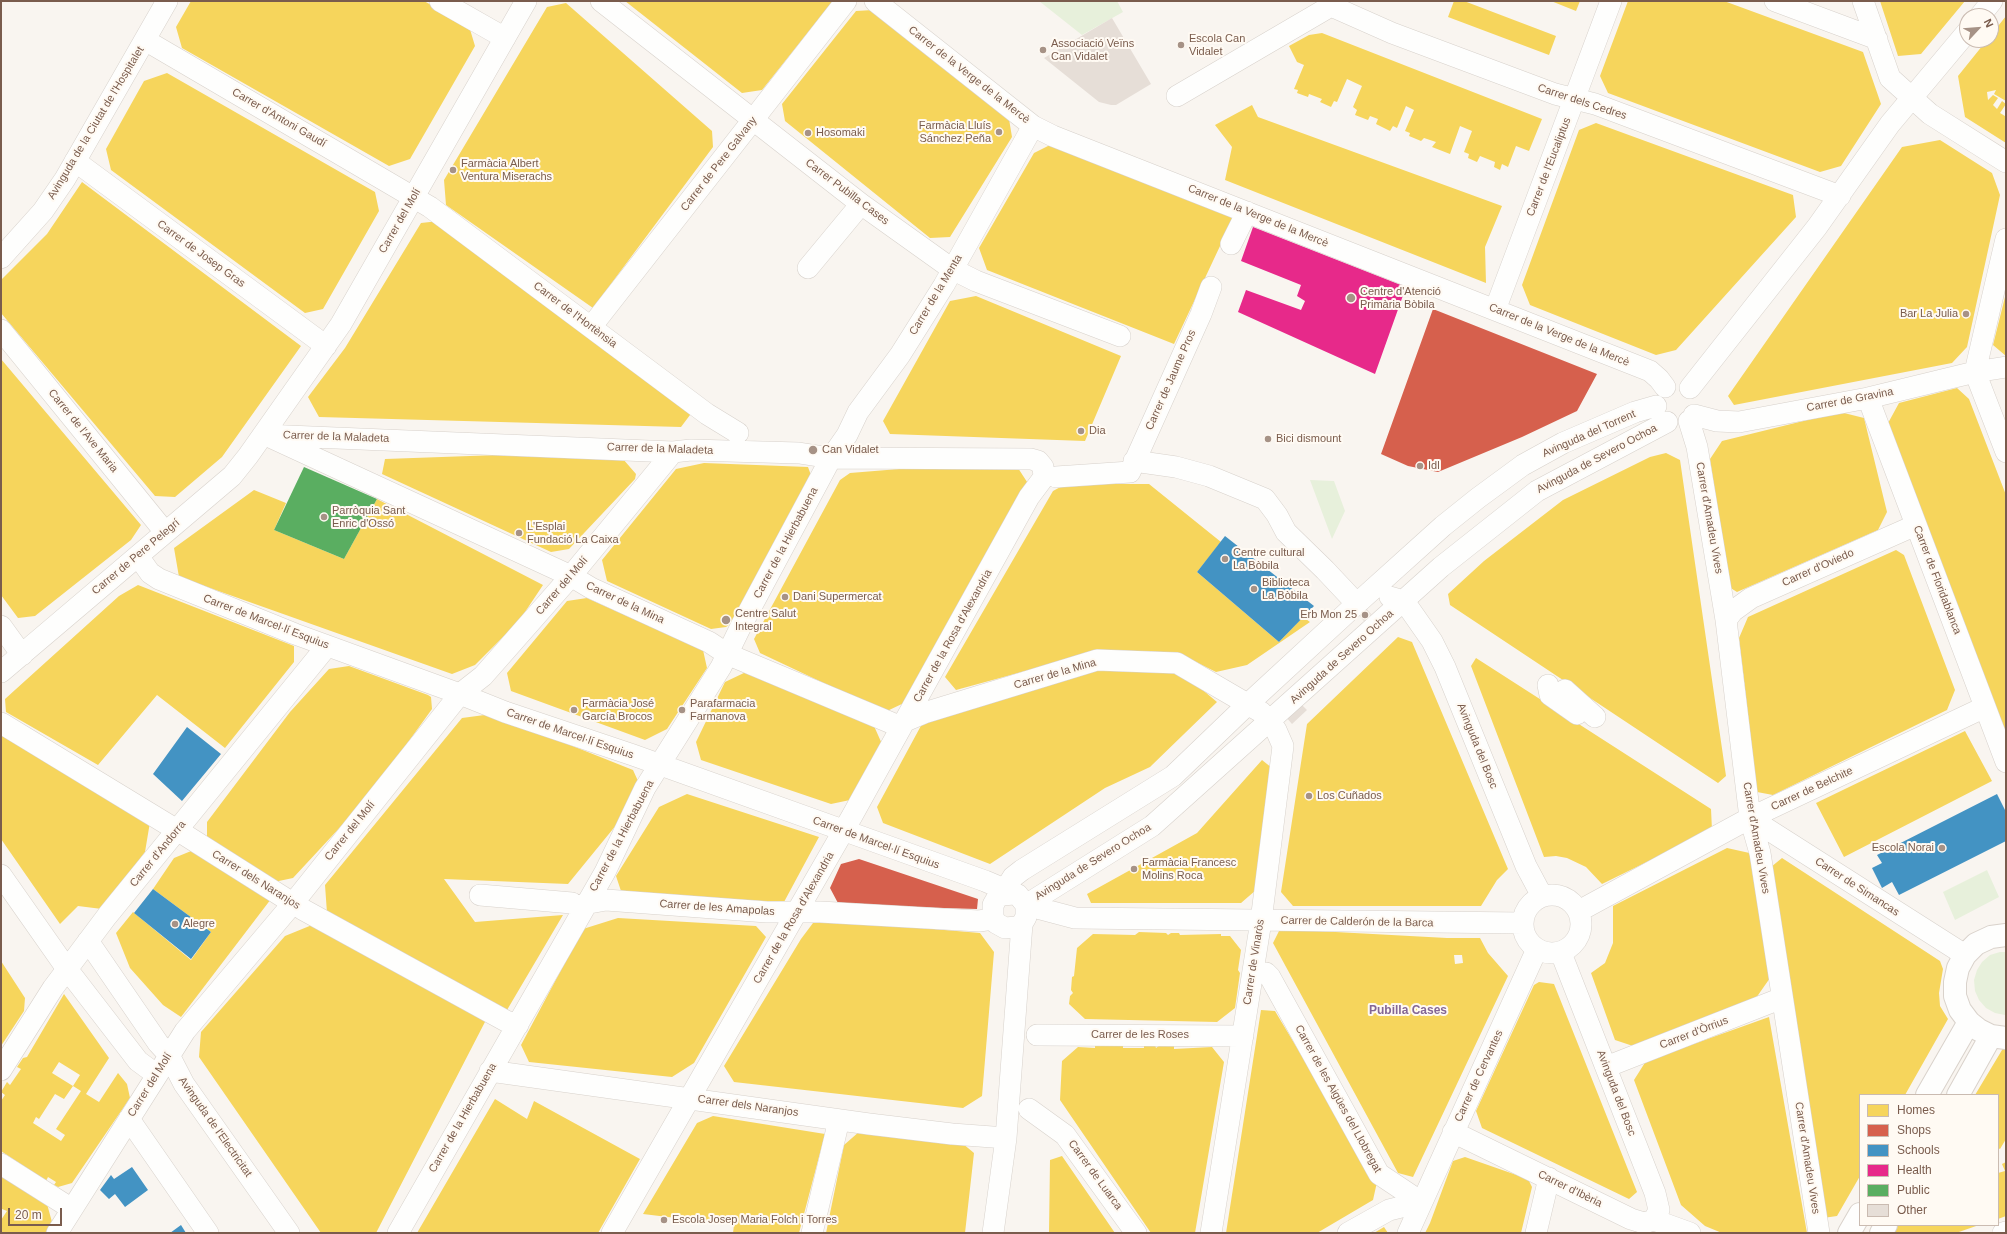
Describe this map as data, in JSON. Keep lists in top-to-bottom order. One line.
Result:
{"streets":{"street":["Carrer de la Verge de la Mercè","Carrer dels Cedres","Carrer d'Antoni Gaudí","Avinguda de la Ciutat de l'Hospitalet","Carrer de Pere Galvany","Carrer de l'Eucaliptus","Carrer Pubilla Cases","Carrer del Molí","Carrer de Josep Gras","Carrer de la Menta","Carrer de l'Hortènsia","Carrer de Jaume Pros","Carrer de Gravina","Carrer de l'Ave Maria","Avinguda del Torrent","Carrer de la Maladeta","Avinguda de Severo Ochoa","Carrer d'Amadeu Vives","Carrer de la Hierbabuena","Carrer de Pere Pelegrí","Carrer d'Oviedo","Carrer de Floridablanca","Carrer de la Mina","Carrer de Marcel·lí Esquius","Carrer de la Rosa d'Alexandria","Avinguda del Bosc","Carrer de Belchite","Carrer d'Andorra","Carrer dels Naranjos","Carrer de Simancas","Carrer de les Amapolas","Carrer de Calderón de la Barca","Carrer de Vinaròs","Carrer d'Òrrius","Carrer de les Roses","Carrer de Cervantes","Carrer de les Aigües del Llobregat","Avinguda de l'Electricitat","Carrer de Luarca","Carrer d'Ibèria"]},"crossings":[["Carrer de la Verge de la Mercè","Carrer de l'Eucaliptus"],["Carrer de la Verge de la Mercè","Carrer de la Menta"],["Carrer de la Verge de la Mercè","Carrer de Gravina"],["Carrer de la Verge de la Mercè","Avinguda del Torrent"],["Carrer de la Verge de la Mercè","Avinguda de Severo Ochoa"],["Carrer de la Verge de la Mercè","Carrer d'Amadeu Vives"],["Carrer dels Cedres","Carrer de l'Eucaliptus"],["Carrer d'Antoni Gaudí","Avinguda de la Ciutat de l'Hospitalet"],["Carrer d'Antoni Gaudí","Carrer del Molí"],["Carrer d'Antoni Gaudí","Carrer de l'Hortènsia"],["Avinguda de la Ciutat de l'Hospitalet","Carrer de Josep Gras"],["Carrer de Pere Galvany","Carrer Pubilla Cases"],["Carrer de Pere Galvany","Carrer de l'Hortènsia"],["Carrer Pubilla Cases","Carrer de la Menta"],["Carrer del Molí","Carrer de Josep Gras"],["Carrer del Molí","Carrer de l'Hortènsia"],["Carrer del Molí","Carrer de la Maladeta"],["Carrer del Molí","Carrer de Pere Pelegrí"],["Carrer del Molí","Carrer de la Mina"],["Carrer del Molí","Carrer de Marcel·lí Esquius"],["Carrer del Molí","Carrer dels Naranjos"],["Carrer del Molí","Avinguda de l'Electricitat"],["Carrer de la Menta","Carrer de la Maladeta"],["Carrer de la Menta","Carrer de la Hierbabuena"],["Carrer de Gravina","Avinguda del Torrent"],["Carrer de Gravina","Avinguda de Severo Ochoa"],["Carrer de Gravina","Carrer d'Amadeu Vives"],["Carrer de Gravina","Carrer de Floridablanca"],["Carrer de l'Ave Maria","Carrer de Pere Pelegrí"],["Avinguda del Torrent","Avinguda de Severo Ochoa"],["Avinguda del Torrent","Carrer d'Amadeu Vives"],["Carrer de la Maladeta","Carrer de la Hierbabuena"],["Carrer de la Maladeta","Carrer de Pere Pelegrí"],["Carrer de la Maladeta","Carrer de la Mina"],["Carrer de la Maladeta","Carrer de la Rosa d'Alexandria"],["Avinguda de Severo Ochoa","Carrer d'Amadeu Vives"],["Avinguda de Severo Ochoa","Carrer de Marcel·lí Esquius"],["Avinguda de Severo Ochoa","Avinguda del Bosc"],["Avinguda de Severo Ochoa","Carrer de Calderón de la Barca"],["Avinguda de Severo Ochoa","Carrer de Vinaròs"],["Carrer d'Amadeu Vives","Carrer d'Oviedo"],["Carrer d'Amadeu Vives","Carrer de Belchite"],["Carrer d'Amadeu Vives","Carrer de Simancas"],["Carrer d'Amadeu Vives","Carrer d'Òrrius"],["Carrer de la Hierbabuena","Carrer de la Mina"],["Carrer de la Hierbabuena","Carrer de Marcel·lí Esquius"],["Carrer de la Hierbabuena","Carrer dels Naranjos"],["Carrer de la Hierbabuena","Carrer de les Amapolas"],["Carrer de Pere Pelegrí","Carrer de la Mina"],["Carrer de Pere Pelegrí","Carrer de Marcel·lí Esquius"],["Carrer d'Oviedo","Carrer de Floridablanca"],["Carrer de Floridablanca","Carrer de Belchite"],["Carrer de la Mina","Carrer de la Rosa d'Alexandria"],["Carrer de la Mina","Carrer de Vinaròs"],["Carrer de Marcel·lí Esquius","Carrer de la Rosa d'Alexandria"],["Carrer de Marcel·lí Esquius","Carrer d'Andorra"],["Carrer de Marcel·lí Esquius","Carrer de Calderón de la Barca"],["Carrer de la Rosa d'Alexandria","Carrer dels Naranjos"],["Carrer de la Rosa d'Alexandria","Carrer de les Amapolas"],["Avinguda del Bosc","Carrer de Belchite"],["Avinguda del Bosc","Carrer de Calderón de la Barca"],["Avinguda del Bosc","Carrer d'Òrrius"],["Avinguda del Bosc","Carrer de Cervantes"],["Avinguda del Bosc","Carrer d'Ibèria"],["Carrer de Belchite","Carrer de Simancas"],["Carrer de Belchite","Carrer de Calderón de la Barca"],["Carrer de Belchite","Carrer de Cervantes"],["Carrer d'Andorra","Carrer dels Naranjos"],["Carrer d'Andorra","Avinguda de l'Electricitat"],["Carrer de Calderón de la Barca","Carrer de Vinaròs"],["Carrer de Calderón de la Barca","Carrer de Cervantes"],["Carrer de Vinaròs","Carrer de les Roses"],["Carrer de Cervantes","Carrer de les Aigües del Llobregat"],["Carrer de Cervantes","Carrer d'Ibèria"]],"districts":["Pubilla Cases"],"places":["Escola Can Vidalet","Associació Veïns Can Vidalet","Farmàcia Lluís Sánchez Peña","Hosomaki","Farmàcia Albert Ventura Miserachs","Centre d'Atenció Primària Bòbila","Bar La Julia","Dia","Bici dismount","Can Vidalet","Idl","Parròquia Sant Enric d'Ossó","L'Esplai Fundació La Caixa","Centre cultural La Bòbila","Biblioteca La Bòbila","Dani Supermercat","Erb Mon 25","Centre Salut Integral","Farmàcia José García Brocos","Parafarmacia Farmanova","Los Cuñados","Escola Norai","Farmàcia Francesc Molins Roca","Alegre","Escola Josep Maria Folch i Torres"],"legend":["Homes","Shops","Schools","Health","Public","Other"],"scale_bar":"20 m","north":"top right"}
